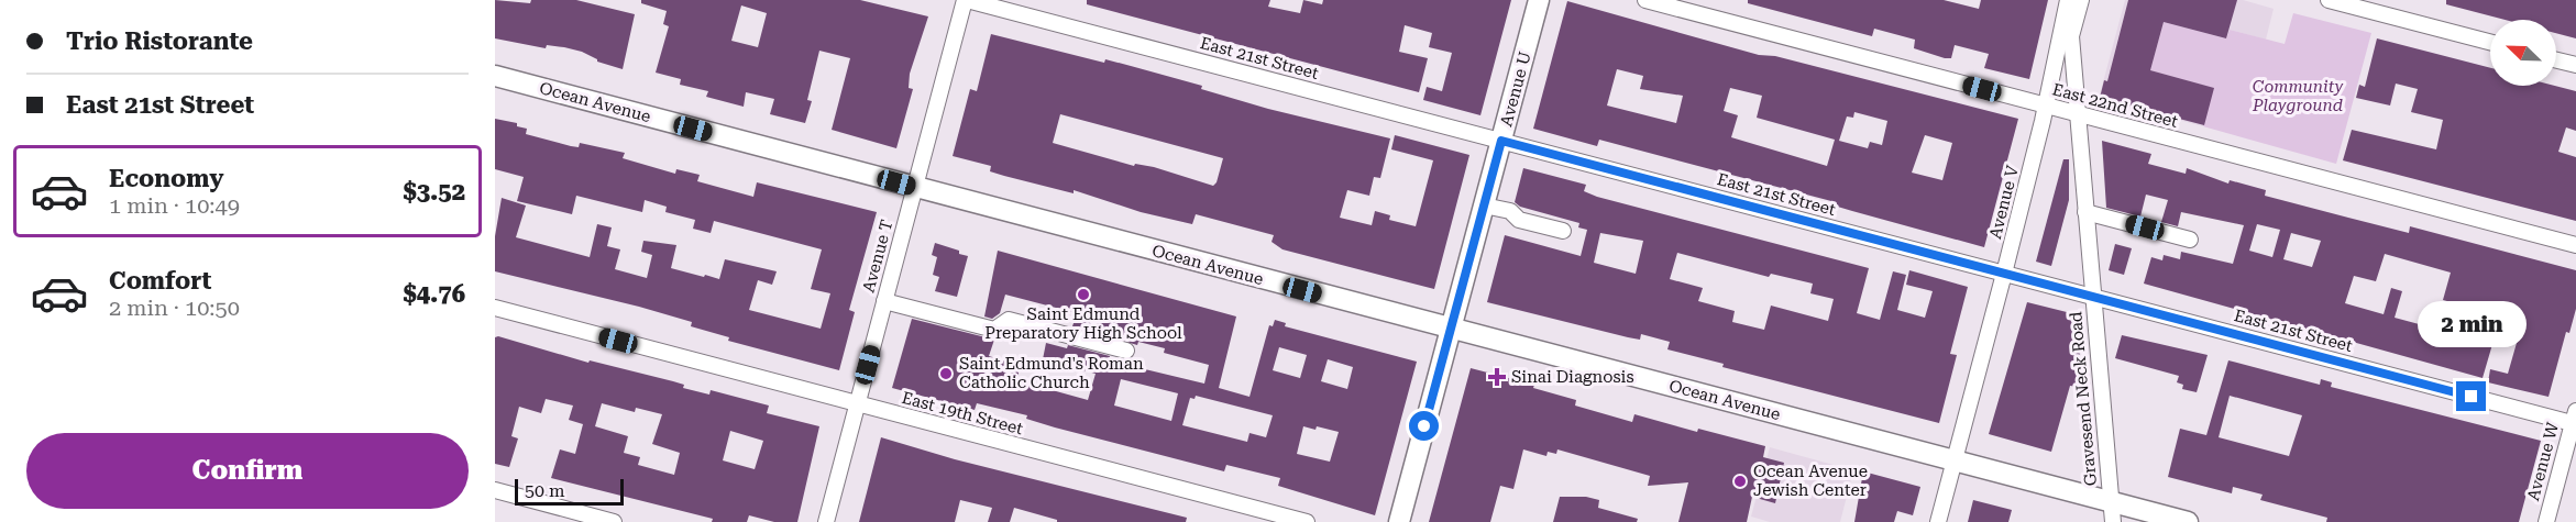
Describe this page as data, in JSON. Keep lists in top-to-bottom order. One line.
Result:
{"streets":{"main road":["Avenue U","Ocean Avenue"],"street":["East 21st Street","East 22nd Street","Avenue V","Avenue T","Gravesend Neck Road","East 19th Street","Avenue W"]},"crossings":[["East 21st Street","Avenue U"],["East 21st Street","Avenue V"],["East 21st Street","Avenue T"],["East 21st Street","Gravesend Neck Road"],["East 21st Street","Avenue W"],["Avenue U","Ocean Avenue"],["Ocean Avenue","Avenue V"],["Ocean Avenue","Avenue T"],["Ocean Avenue","Gravesend Neck Road"],["East 22nd Street","Avenue V"],["East 22nd Street","Gravesend Neck Road"],["Avenue V","Gravesend Neck Road"],["Avenue T","East 19th Street"]],"parks":["Community Playground"],"places":{"other":["Saint Edmund Preparatory High School","Saint Edmund's Roman Catholic Church","Ocean Avenue Jewish Center"],"health":["Sinai Diagnosis"]},"scale_bar":"50 m","north":"top left","page":{"banner":["Trio Ristorante","East 21st Street"],"list":[{"name":"Economy","note":"1 min · 10:49","value":"$3.52"},{"name":"Comfort","note":"2 min · 10:50","value":"$4.76"}],"bubble":"2 min","buttons":"Confirm","scale":"50 m"}}
